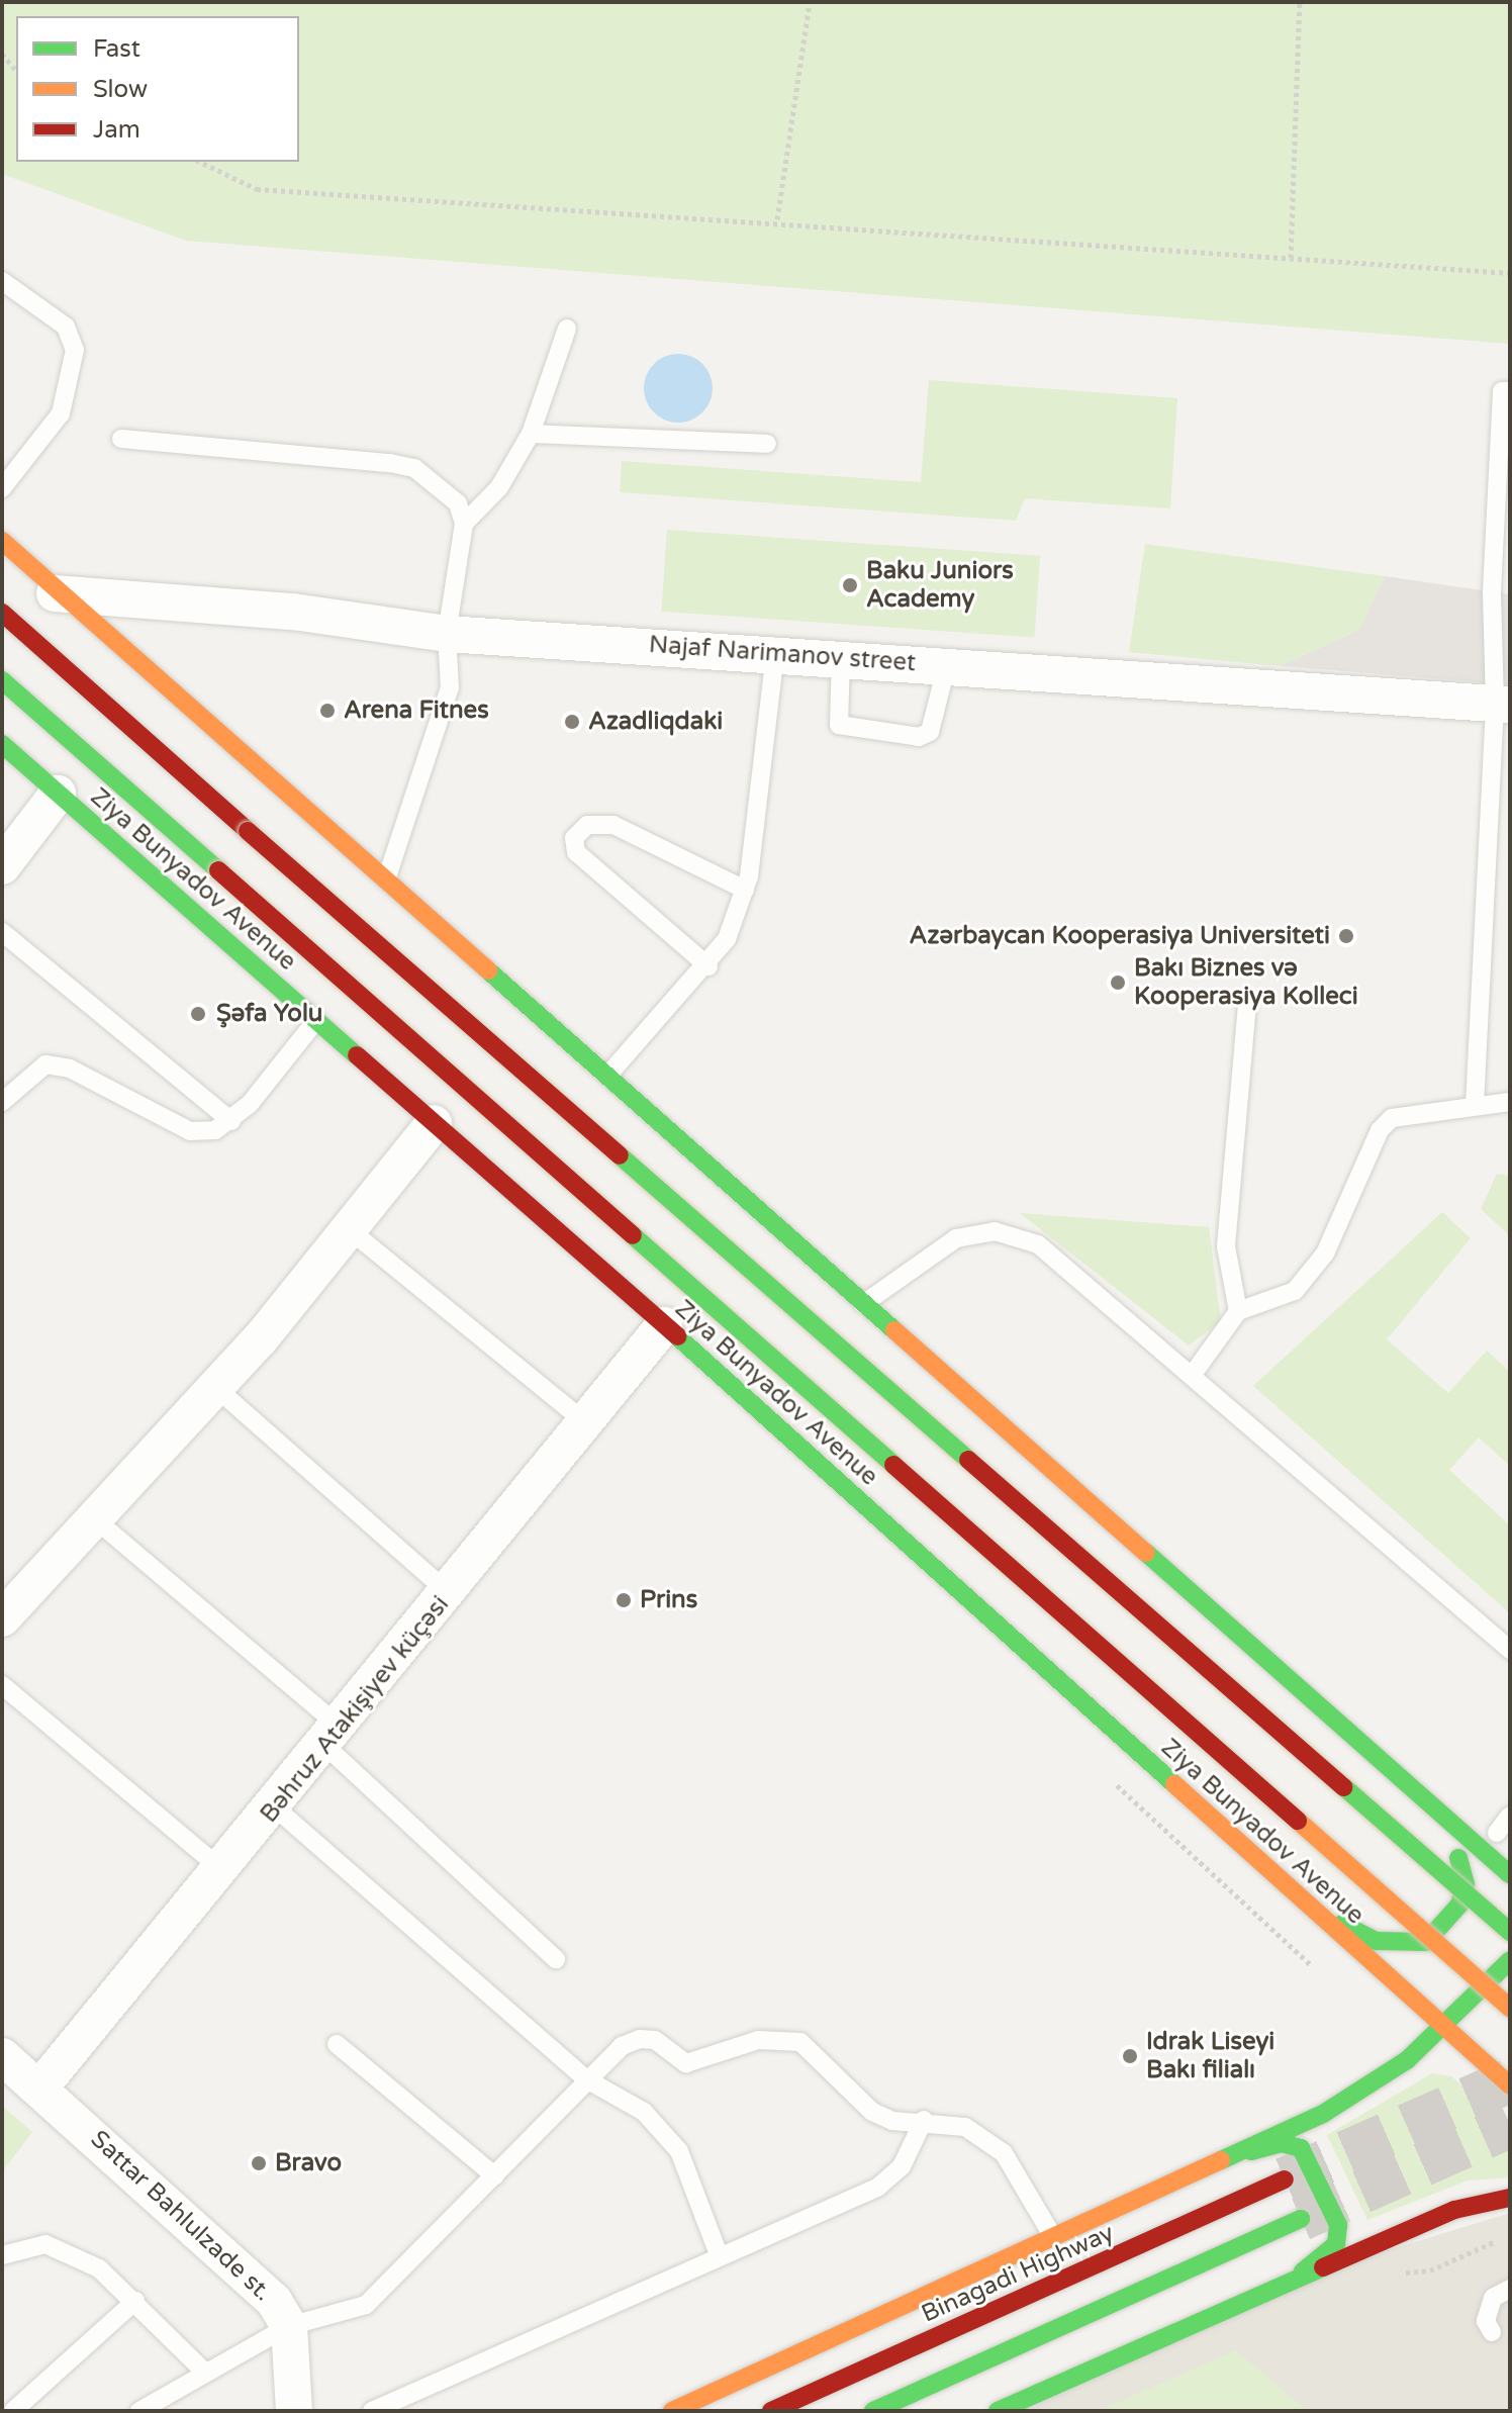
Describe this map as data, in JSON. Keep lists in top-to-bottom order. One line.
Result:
{"streets":{"main road":["Ziya Bunyadov Avenue","Binagadi Highway"],"street":["Najaf Narimanov street","Bəhruz Atakişiyev küçəsi","Sattar Bahlulzade st."]},"crossings":[["Ziya Bunyadov Avenue","Bəhruz Atakişiyev küçəsi"],["Bəhruz Atakişiyev küçəsi","Sattar Bahlulzade st."]],"places":["Baku Juniors Academy","Arena Fitnes","Azadliqdaki","Azərbaycan Kooperasiya Universiteti","Bakı Biznes və Kooperasiya Kolleci","Şəfa Yolu","Prins","Idrak Liseyi Bakı filialı","Bravo"],"legend":["Fast","Slow","Jam"]}
